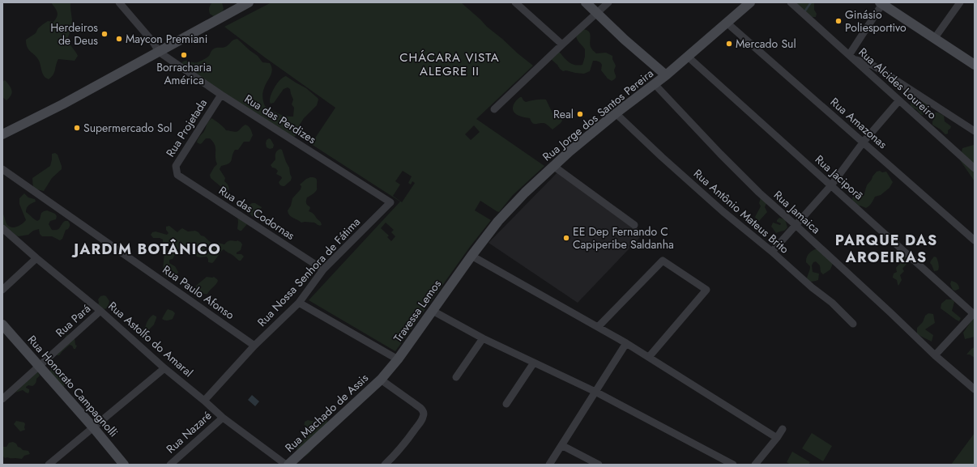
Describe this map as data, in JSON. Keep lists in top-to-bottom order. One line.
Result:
{"streets":{"street":["Rua Alcides Loureiro","Rua Jorge dos Santos Pereira","Rua das Perdizes","Rua Amazonas","Rua Projetada","Rua Jaciporã","Rua Antônio Mateus Brito","Rua Jamaica","Rua das Codornas","Rua Nossa Senhora de Fátima","Rua Paulo Afonso","Travessa Lemos","Rua Pará","Rua Astolfo do Amaral","Rua Honorato Campagnolli","Rua Machado de Assis","Rua Nazaré"]},"crossings":[["Rua Jorge dos Santos Pereira","Rua Amazonas"],["Rua Jorge dos Santos Pereira","Rua Jaciporã"],["Rua Jorge dos Santos Pereira","Rua Antônio Mateus Brito"],["Rua Jorge dos Santos Pereira","Rua Jamaica"],["Rua Jorge dos Santos Pereira","Travessa Lemos"],["Rua das Perdizes","Rua Projetada"],["Rua das Perdizes","Rua Nossa Senhora de Fátima"],["Rua Projetada","Rua das Codornas"],["Rua das Codornas","Rua Nossa Senhora de Fátima"],["Rua Nossa Senhora de Fátima","Rua Paulo Afonso"],["Rua Nossa Senhora de Fátima","Rua Astolfo do Amaral"],["Travessa Lemos","Rua Machado de Assis"],["Rua Pará","Rua Astolfo do Amaral"],["Rua Pará","Rua Honorato Campagnolli"],["Rua Astolfo do Amaral","Rua Machado de Assis"],["Rua Astolfo do Amaral","Rua Nazaré"]],"districts":["CHÁCARA VISTA ALEGRE II","PARQUE DAS AROEIRAS","JARDIM BOTÂNICO"],"places":["Ginásio Poliesportivo","Herdeiros de Deus","Maycon Premiani","Mercado Sul","Borracharia América","Real","Supermercado Sol","EE Dep Fernando C Capiperibe Saldanha"]}
